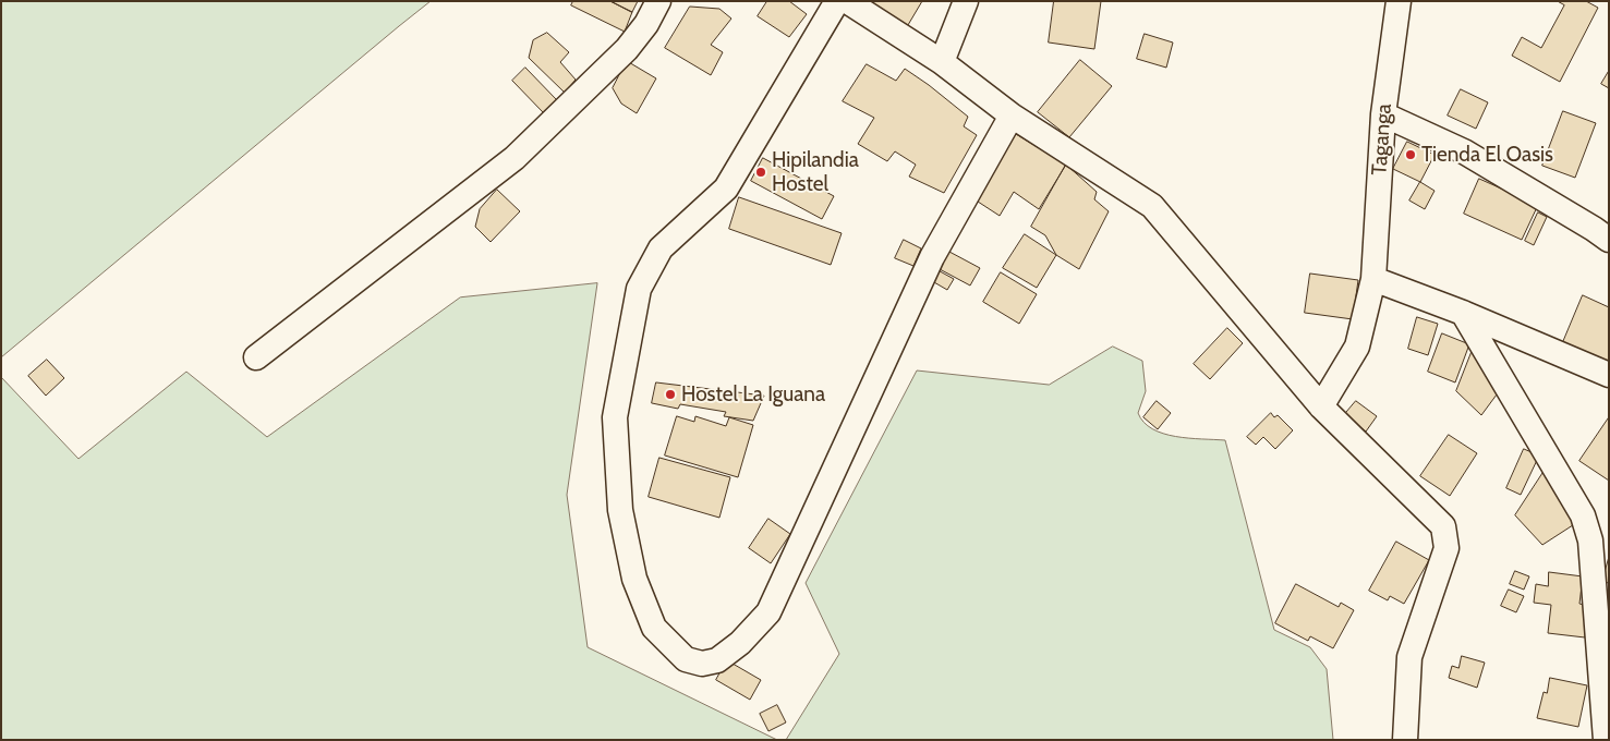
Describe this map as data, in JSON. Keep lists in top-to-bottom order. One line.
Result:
{"streets":{"street":["Taganga"]},"places":["Tienda El Oasis","Hipilandia Hostel","Hostel La Iguana"]}
